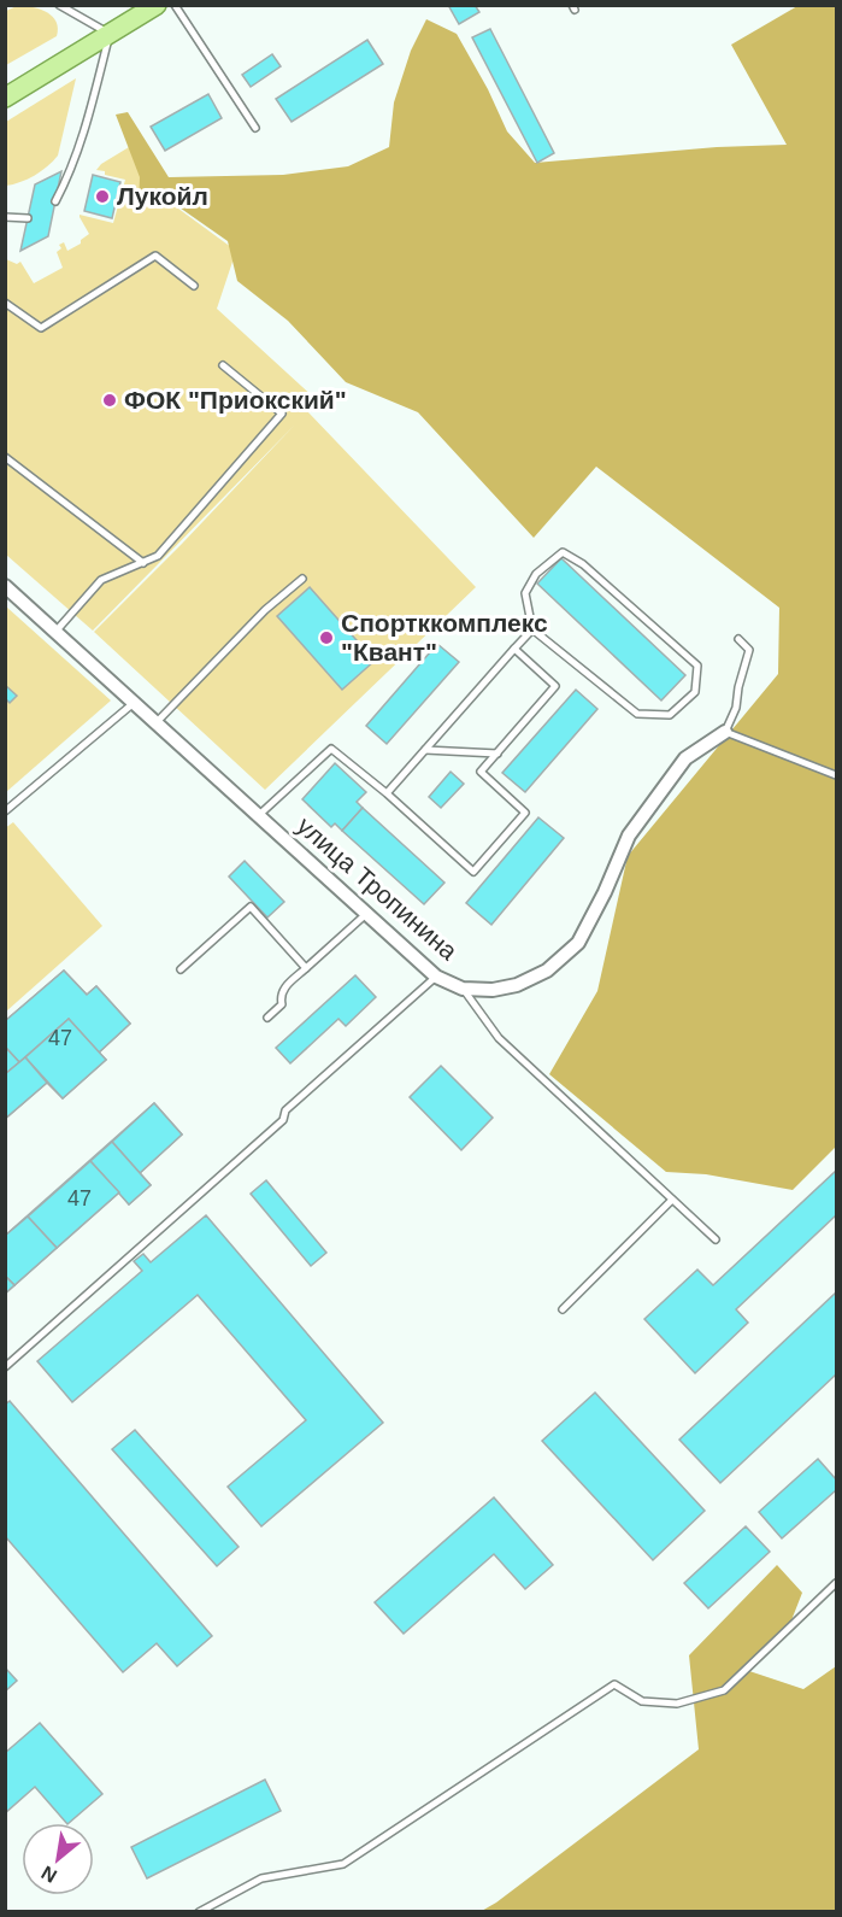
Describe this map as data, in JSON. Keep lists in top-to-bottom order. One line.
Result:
{"streets":{"street":["улица Тропинина"]},"places":["Лукойл","ФОК \"Приокский\"","Спортккомплекс \"Квант\""],"house_numbers":["47","47"],"north":"bottom left"}
